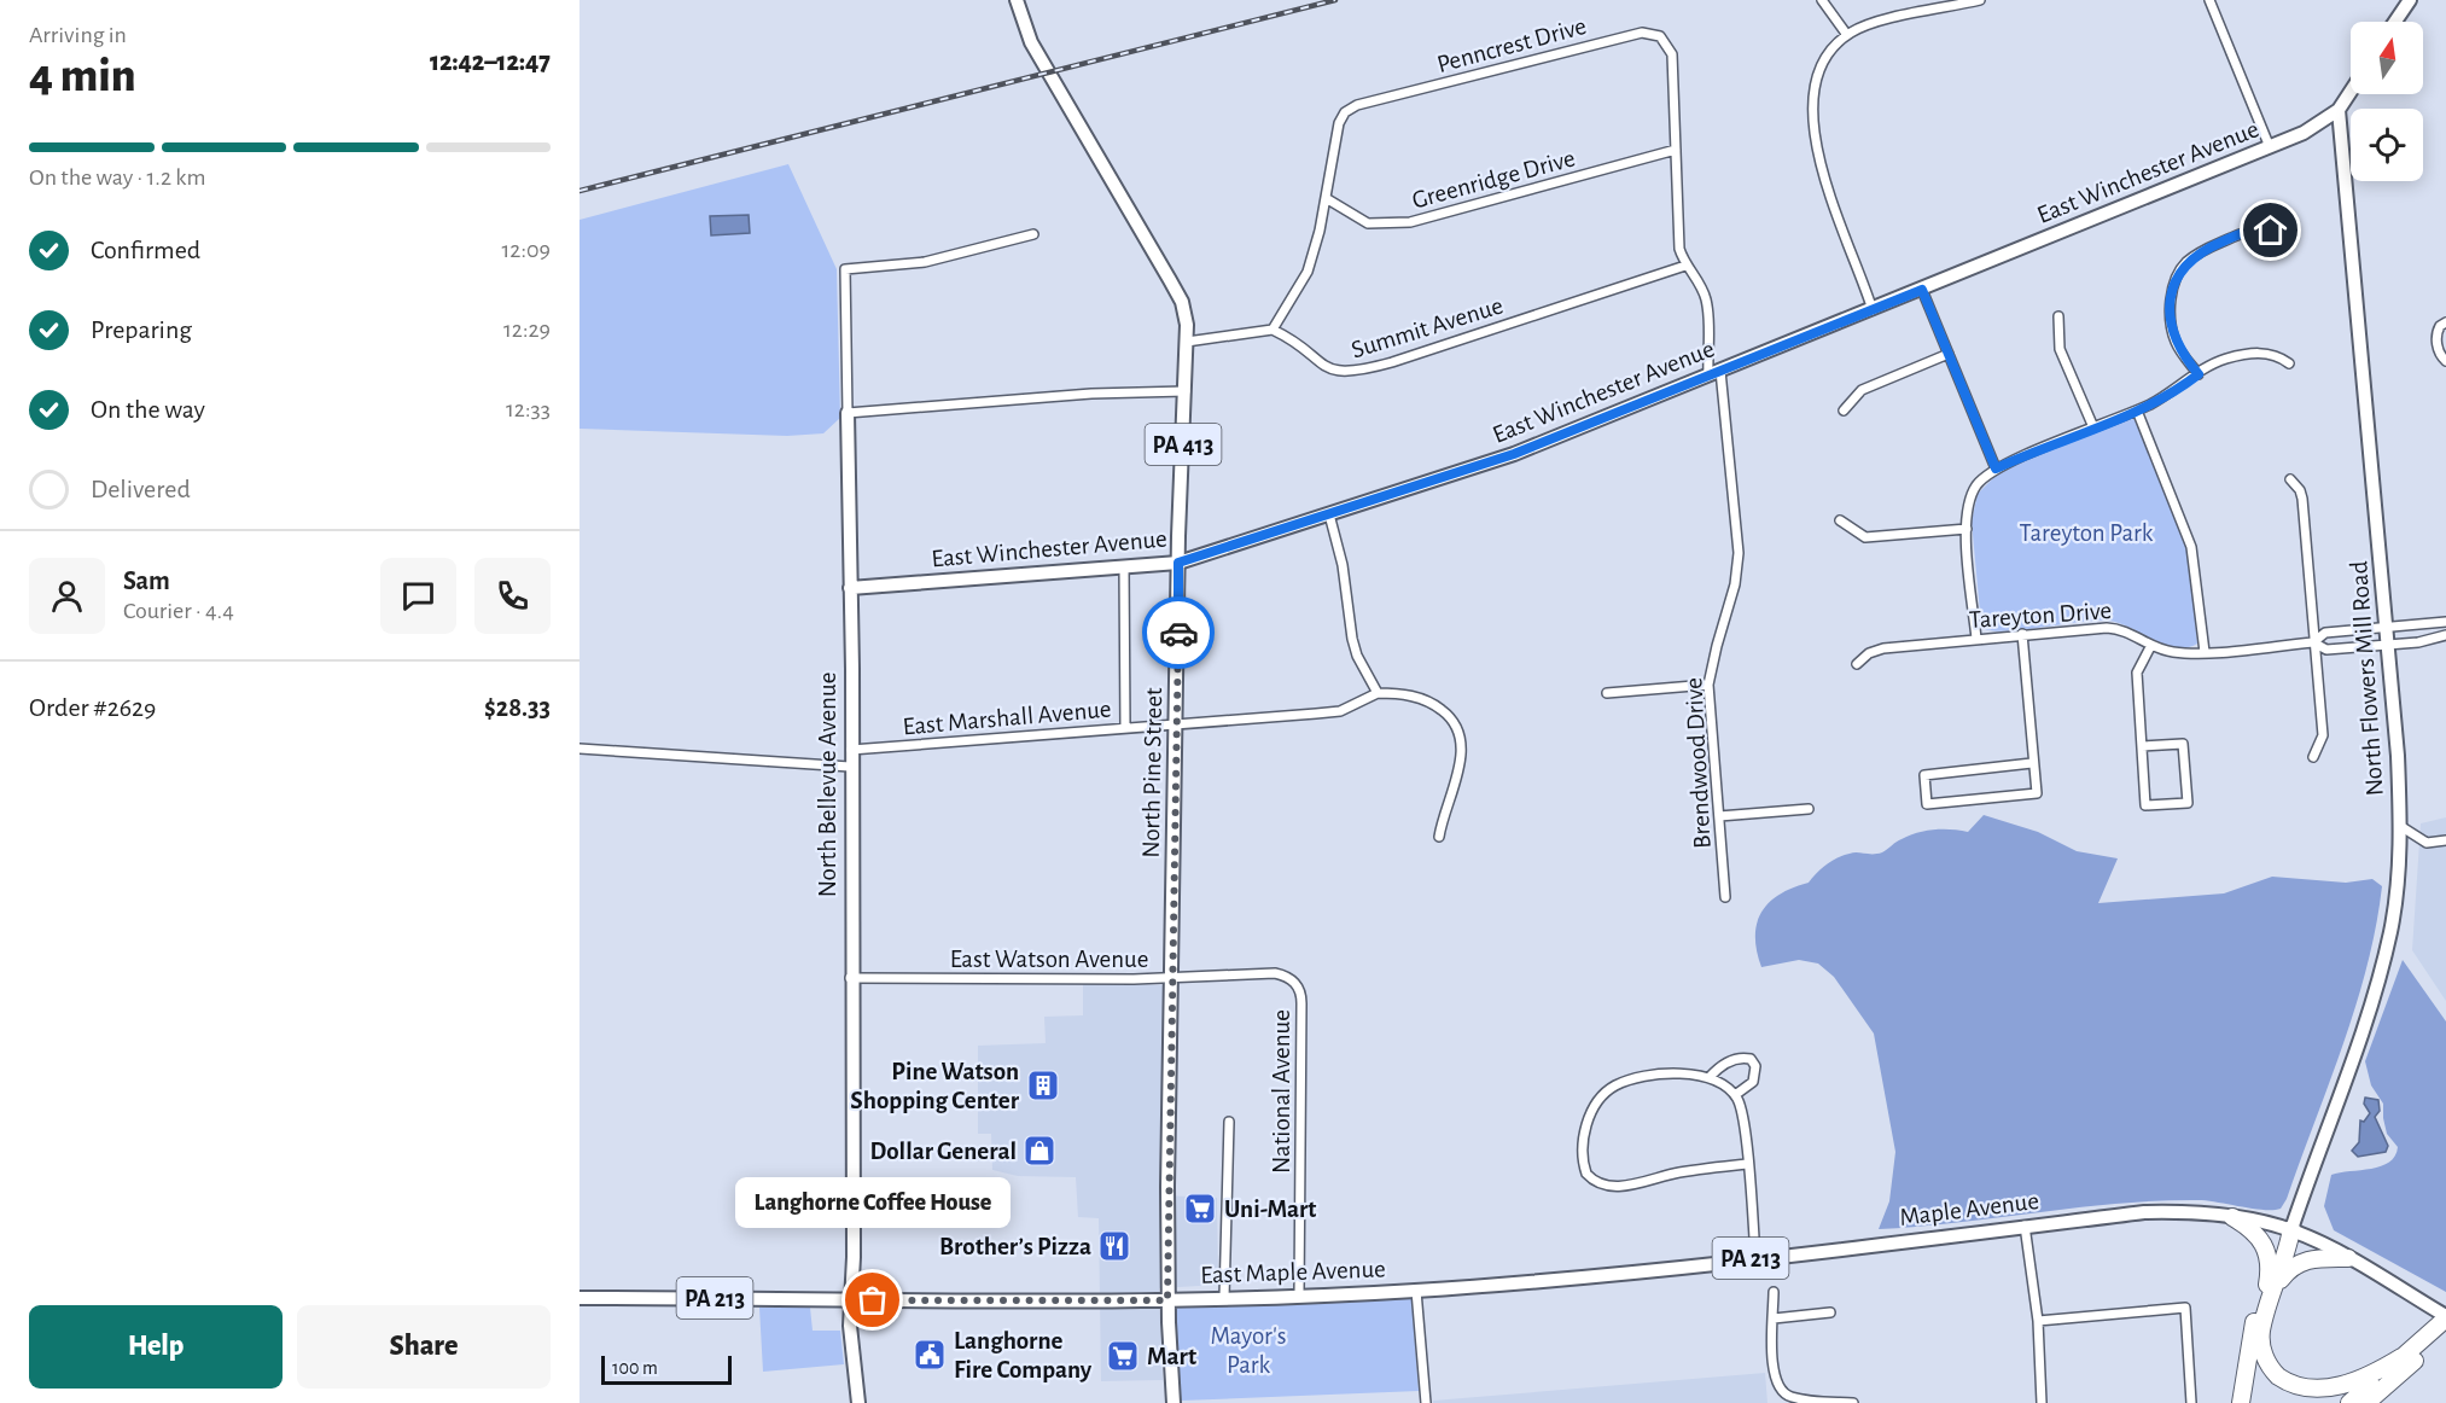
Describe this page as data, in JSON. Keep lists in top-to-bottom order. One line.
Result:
{"streets":{"main road":["East Winchester Avenue","PA 413","North Flowers Mill Road","North Pine Street","North Bellevue Avenue","Maple Avenue","PA 213","East Maple Avenue"],"street":["Penncrest Drive","Greenridge Drive","Summit Avenue","Tareyton Drive","East Marshall Avenue","Brendwood Drive","East Watson Avenue","National Avenue"]},"crossings":[["Penncrest Drive","East Winchester Avenue"],["Penncrest Drive","Greenridge Drive"],["Penncrest Drive","Summit Avenue"],["Penncrest Drive","Brendwood Drive"],["East Winchester Avenue","North Flowers Mill Road"],["East Winchester Avenue","Brendwood Drive"],["East Winchester Avenue","North Pine Street"],["East Winchester Avenue","North Bellevue Avenue"],["PA 413","North Pine Street"],["PA 413","East Maple Avenue"],["Tareyton Drive","North Flowers Mill Road"],["North Flowers Mill Road","Maple Avenue"],["East Marshall Avenue","North Pine Street"],["East Marshall Avenue","North Bellevue Avenue"],["North Pine Street","East Watson Avenue"],["North Pine Street","East Maple Avenue"],["North Bellevue Avenue","East Watson Avenue"],["North Bellevue Avenue","PA 213"],["North Bellevue Avenue","East Maple Avenue"],["East Watson Avenue","National Avenue"],["National Avenue","East Maple Avenue"],["Maple Avenue","East Maple Avenue"],["PA 213","East Maple Avenue"]],"parks":["Tareyton Park","Mayor's Park"],"places":{"building":["Pine Watson Shopping Center"],"shop":["Dollar General"],"supermarket":["Uni-Mart","Mart"],"restaurant":["Brother’s Pizza"],"other":["Langhorne Coffee House"],"public building":["Langhorne Fire Company"]},"scale_bar":"100 m","north":"top","page":{"heading":["4 min","Arriving in","12:42–12:47"],"panel":["Sam","Courier · 4.4","Order #2629","$28.33"],"bar":"On the way · 1.2 km","list":[["Confirmed","12:09"],["Preparing","12:29"],["On the way","12:33"],"Delivered"],"bubble":"Langhorne Coffee House","buttons":["Help","Share"],"scale":"100 m"}}
